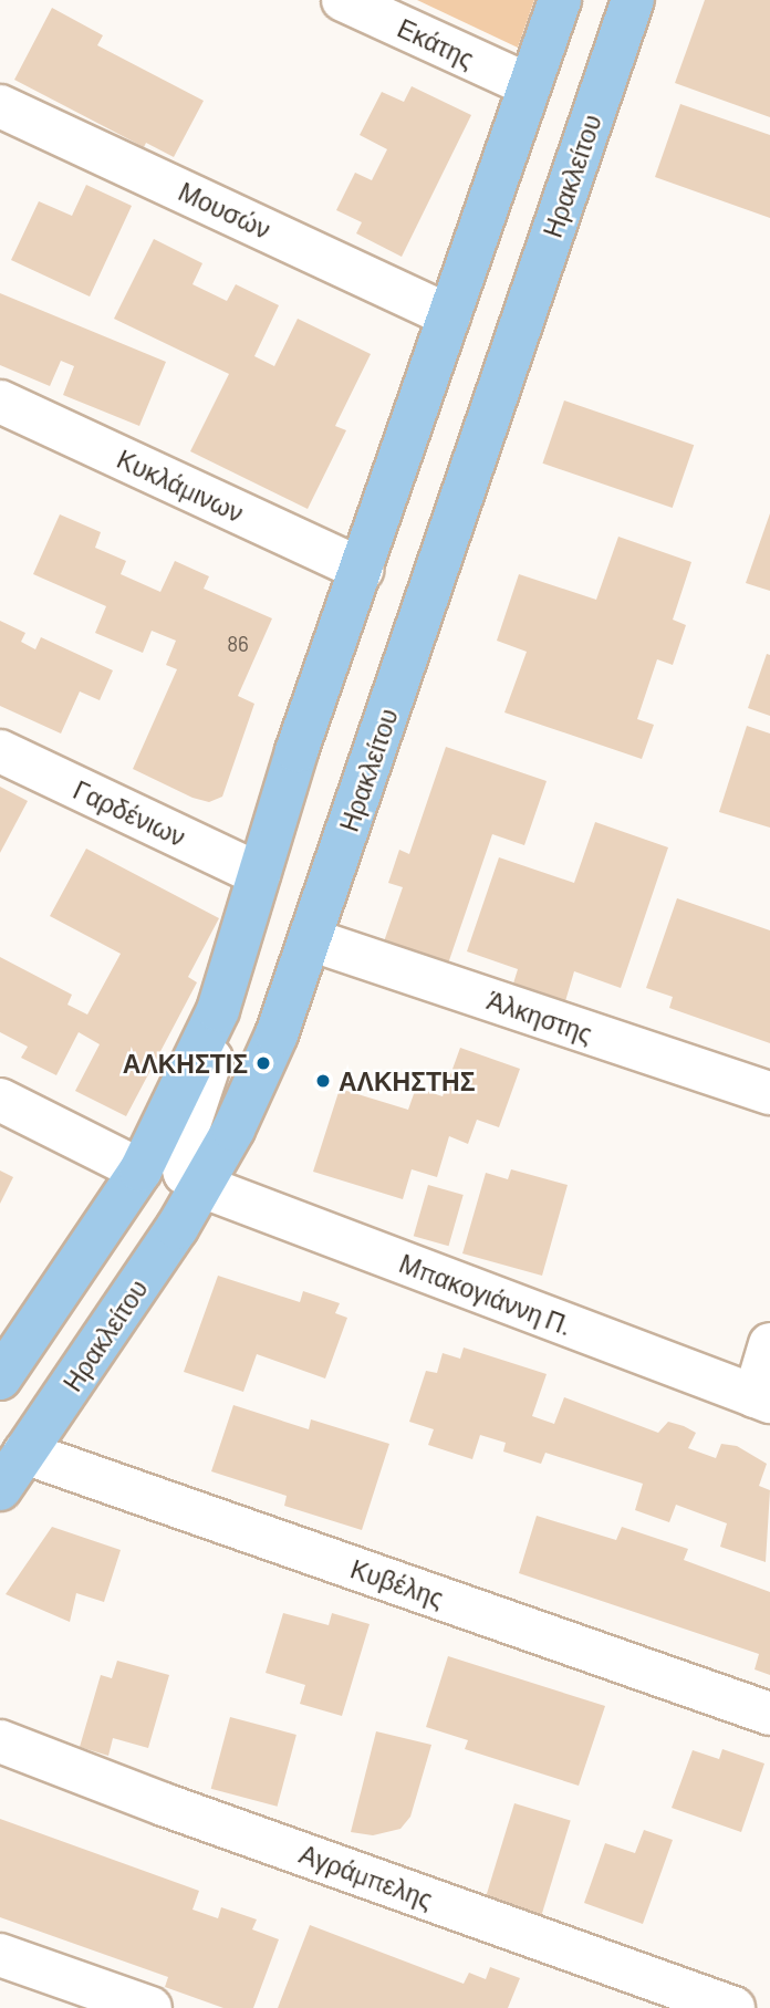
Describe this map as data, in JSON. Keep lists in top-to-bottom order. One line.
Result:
{"streets":{"main road":["Ηρακλείτου"],"street":["Εκάτης","Μουσών","Κυκλάμινων","Γαρδένιων","Άλκηστης","Μπακογιάννη Π.","Κυβέλης","Αγράμπελης"]},"crossings":[["Ηρακλείτου","Άλκηστης"],["Ηρακλείτου","Μπακογιάννη Π."],["Ηρακλείτου","Κυβέλης"]],"places":["ΑΛΚΗΣΤΙΣ","ΑΛΚΗΣΤΗΣ"],"house_numbers":["86"]}
